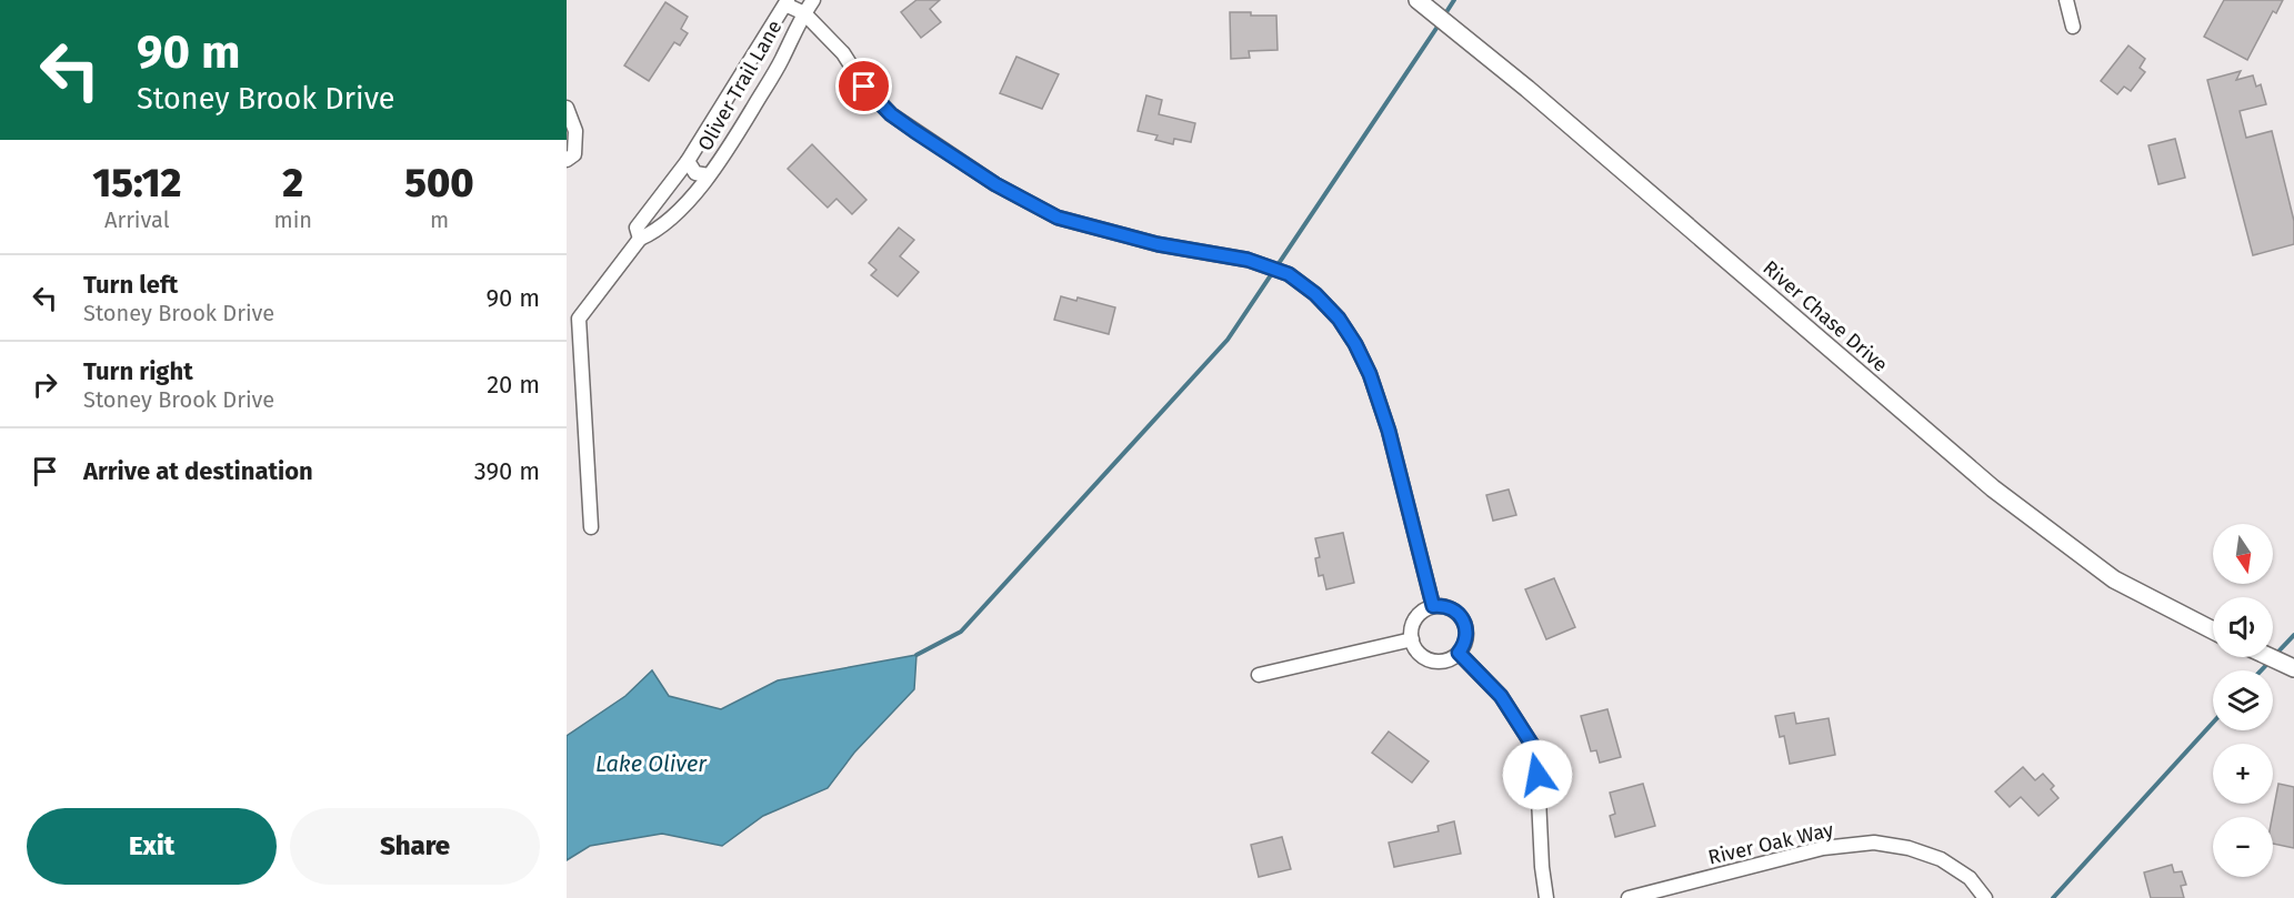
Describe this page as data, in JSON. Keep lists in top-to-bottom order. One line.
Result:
{"streets":{"street":["Oliver Trail Lane","River Chase Drive","River Oak Way"]},"water":["Lake Oliver"],"north":"bottom","page":{"turn":["90 m","Stoney Brook Drive"],"eta":["15:12","Arrival","2","min","500","m"],"list":[{"name":"Turn left","note":"Stoney Brook Drive","value":"90 m"},{"name":"Turn right","note":"Stoney Brook Drive","value":"20 m"},{"name":"Arrive at destination","value":"390 m"}],"map_buttons":["+","−"],"buttons":["Exit","Share"]}}
